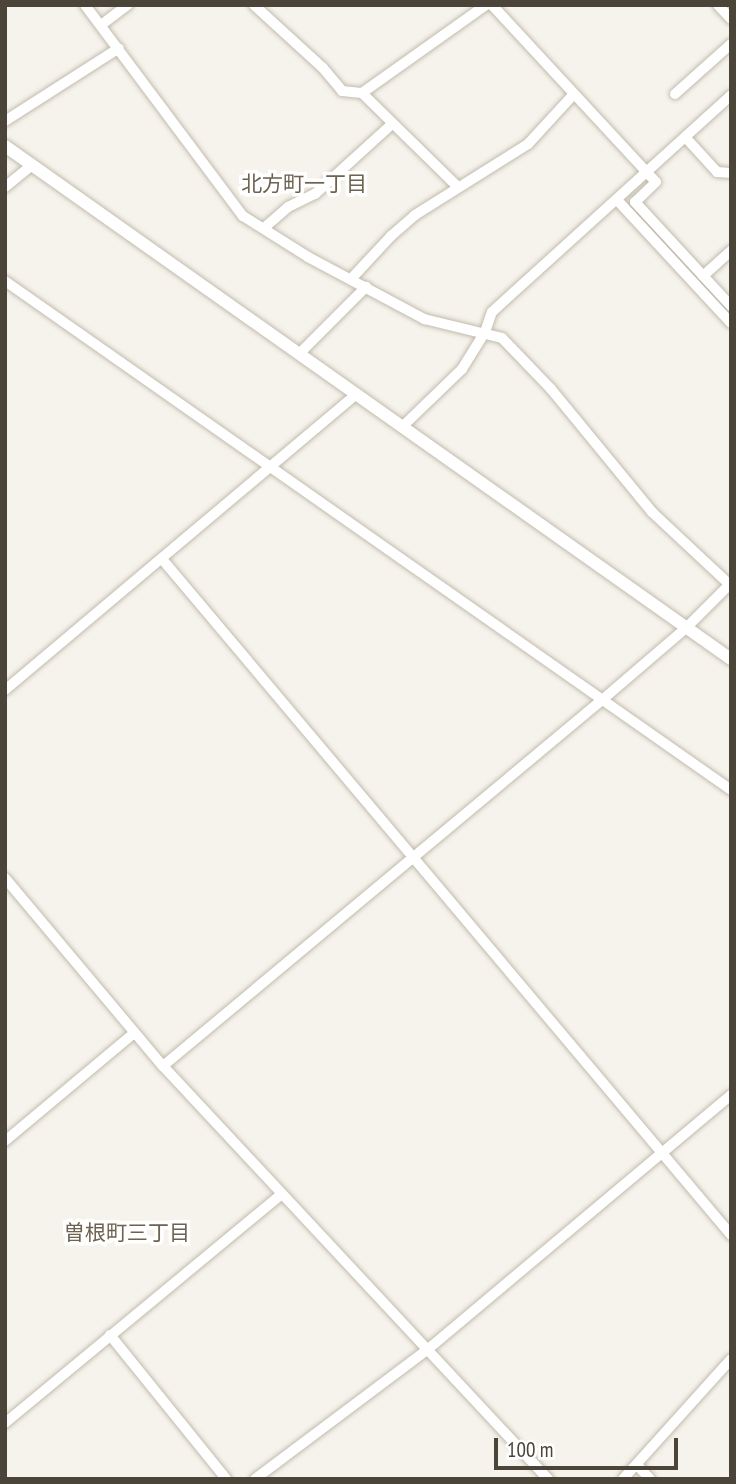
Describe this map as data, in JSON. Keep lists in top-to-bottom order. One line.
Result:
{"districts":["北方町一丁目","曽根町三丁目"],"scale_bar":"100 m"}
